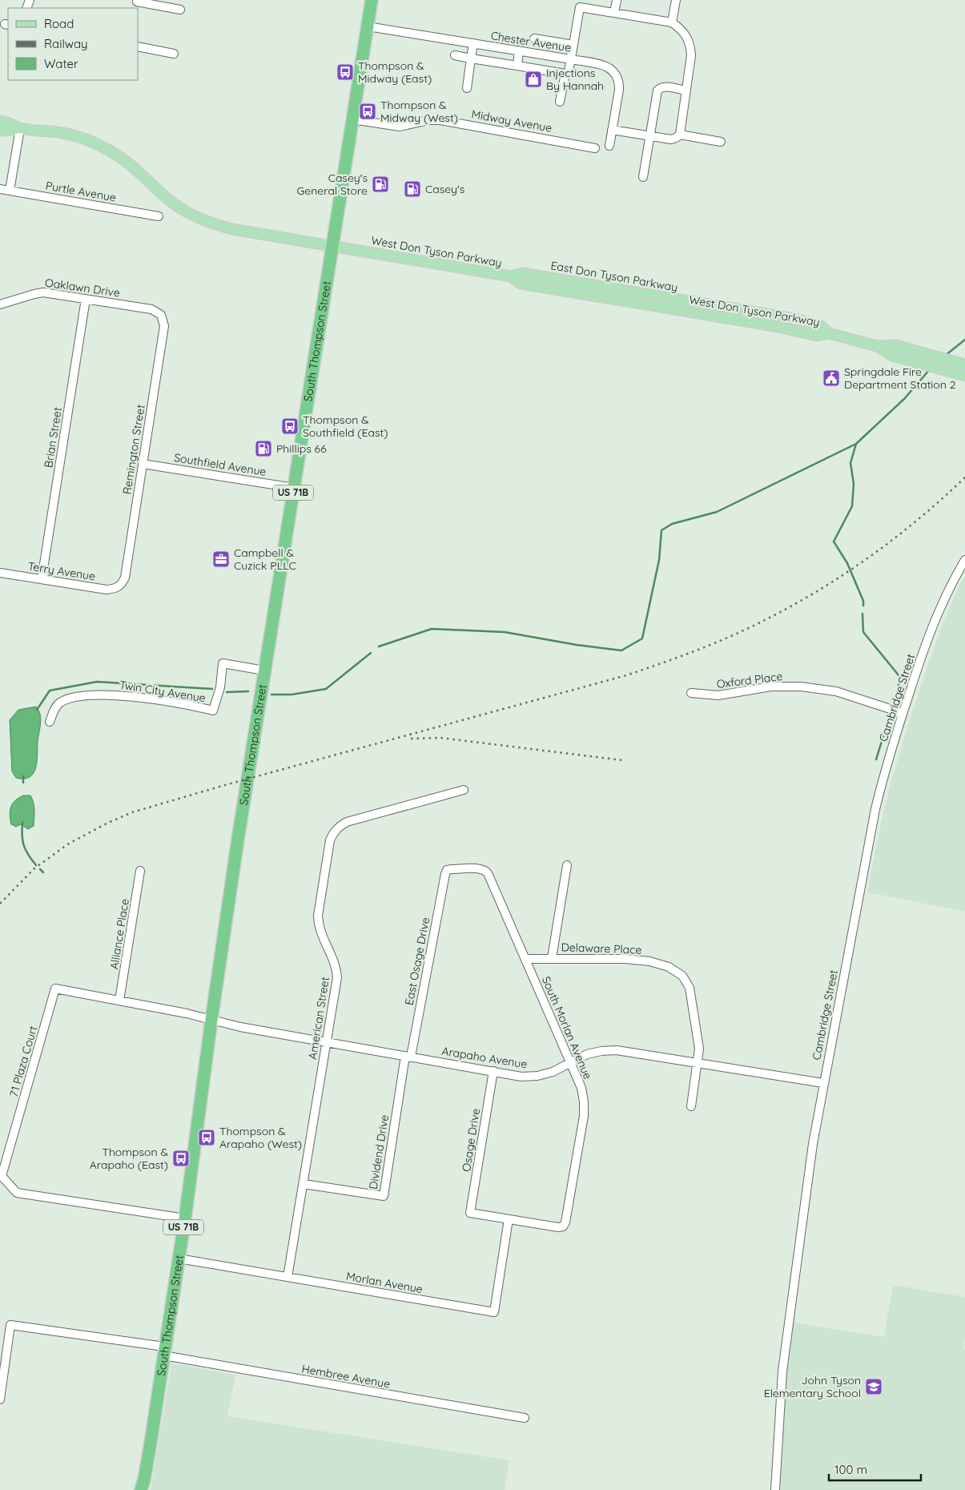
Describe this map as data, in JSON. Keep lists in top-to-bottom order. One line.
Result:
{"streets":{"highway":["South Thompson Street","US 71B"],"main road":["West Don Tyson Parkway"],"street":["Chester Avenue","Midway Avenue","Purtle Avenue","Oaklawn Drive","Brian Street","Remington Street","Southfield Avenue","Terry Avenue","Oxford Place","Twin City Avenue","Cambridge Street","Alliance Place","Delaware Place","East Osage Drive","American Street","South Morlan Avenue","Arapaho Avenue","71 Plaza Court","Osage Drive","Dividend Drive","Morlan Avenue","Hembree Avenue"]},"crossings":[["Chester Avenue","South Thompson Street"],["Midway Avenue","South Thompson Street"],["West Don Tyson Parkway","South Thompson Street"],["Oaklawn Drive","Brian Street"],["Oaklawn Drive","Remington Street"],["South Thompson Street","Southfield Avenue"],["South Thompson Street","Twin City Avenue"],["South Thompson Street","Arapaho Avenue"],["South Thompson Street","71 Plaza Court"],["South Thompson Street","Morlan Avenue"],["South Thompson Street","Hembree Avenue"],["Brian Street","Terry Avenue"],["Remington Street","Southfield Avenue"],["Remington Street","Terry Avenue"],["Oxford Place","Cambridge Street"],["Cambridge Street","Arapaho Avenue"],["Alliance Place","71 Plaza Court"],["Delaware Place","South Morlan Avenue"],["Delaware Place","Arapaho Avenue"],["East Osage Drive","South Morlan Avenue"],["East Osage Drive","Arapaho Avenue"],["East Osage Drive","Dividend Drive"],["American Street","Arapaho Avenue"],["American Street","Dividend Drive"],["American Street","Morlan Avenue"],["South Morlan Avenue","Arapaho Avenue"],["South Morlan Avenue","Osage Drive"],["South Morlan Avenue","Morlan Avenue"],["Arapaho Avenue","71 Plaza Court"],["Arapaho Avenue","Osage Drive"],["Arapaho Avenue","Dividend Drive"],["Osage Drive","Morlan Avenue"]],"places":{"bus stop":["Thompson & Midway (East)","Thompson & Midway (West)","Thompson & Southfield (East)","Thompson & Arapaho (West)","Thompson & Arapaho (East)"],"shop":["Injections By Hannah"],"fuel station":["Casey's General Store","Casey's","Phillips 66"],"public building":["Springdale Fire Department Station 2"],"office":["Campbell & Cuzick PLLC"],"school or university":["John Tyson Elementary School"]},"legend":["Road","Railway","Water"],"scale_bar":"100 m"}
